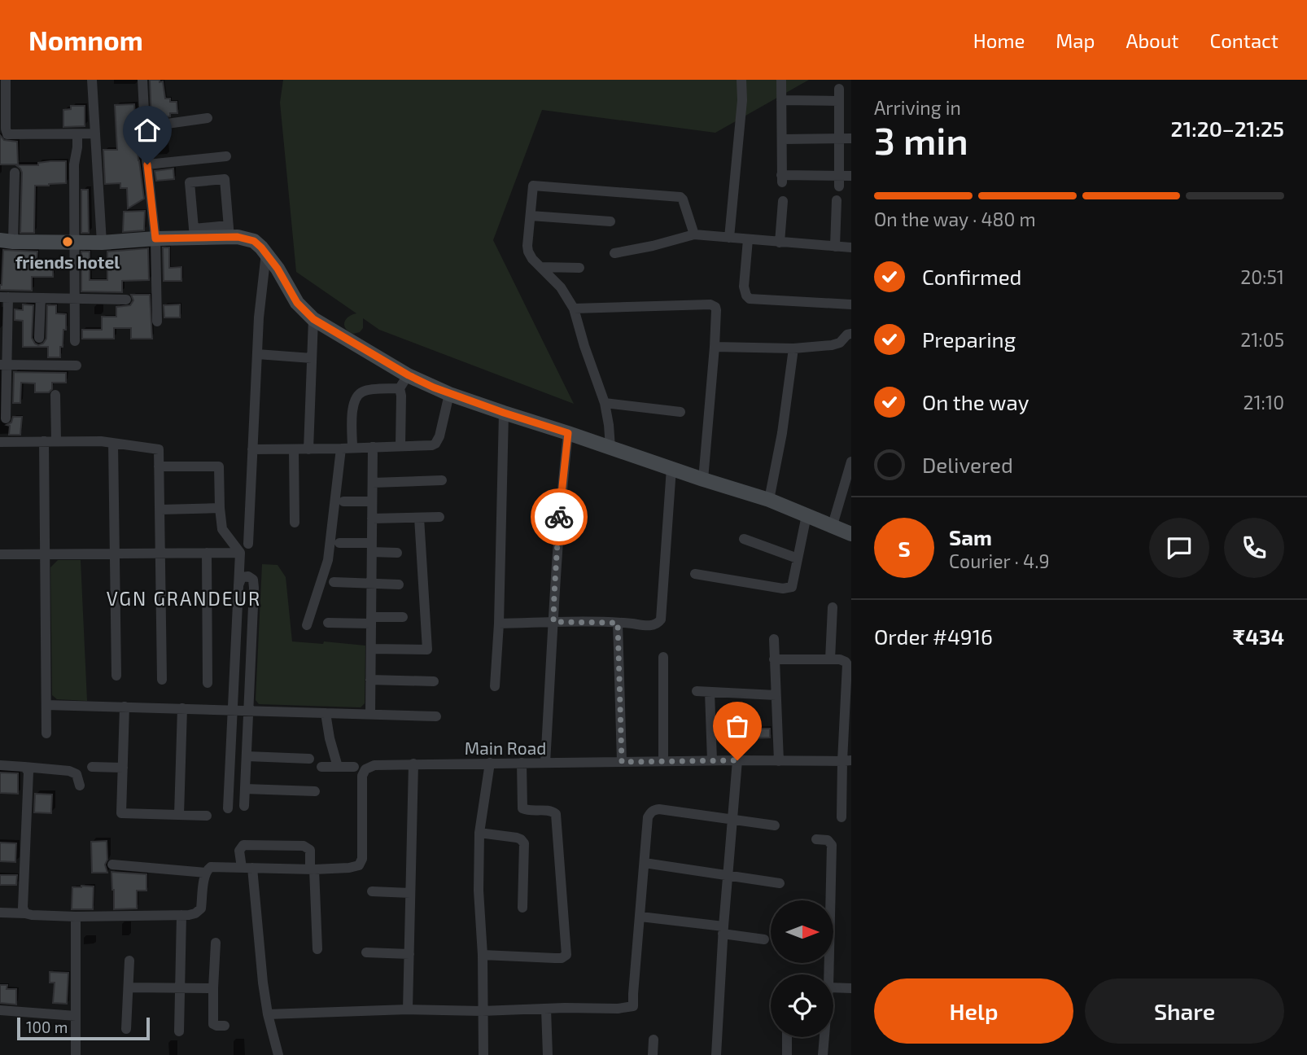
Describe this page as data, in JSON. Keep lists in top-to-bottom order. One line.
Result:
{"streets":{"street":["Main Road"]},"districts":["VGN GRANDEUR"],"places":["friends hotel"],"scale_bar":"100 m","north":"right","page":{"header":"Nomnom","nav":["Home","Map","About","Contact"],"heading":["3 min","Arriving in","21:20–21:25"],"panel":["Sam","Courier · 4.9","Order #4916","₹434"],"bar":"On the way · 480 m","list":[["Confirmed","20:51"],["Preparing","21:05"],["On the way","21:10"],"Delivered"],"round":"S","buttons":["Help","Share"],"scale":"100 m"}}
